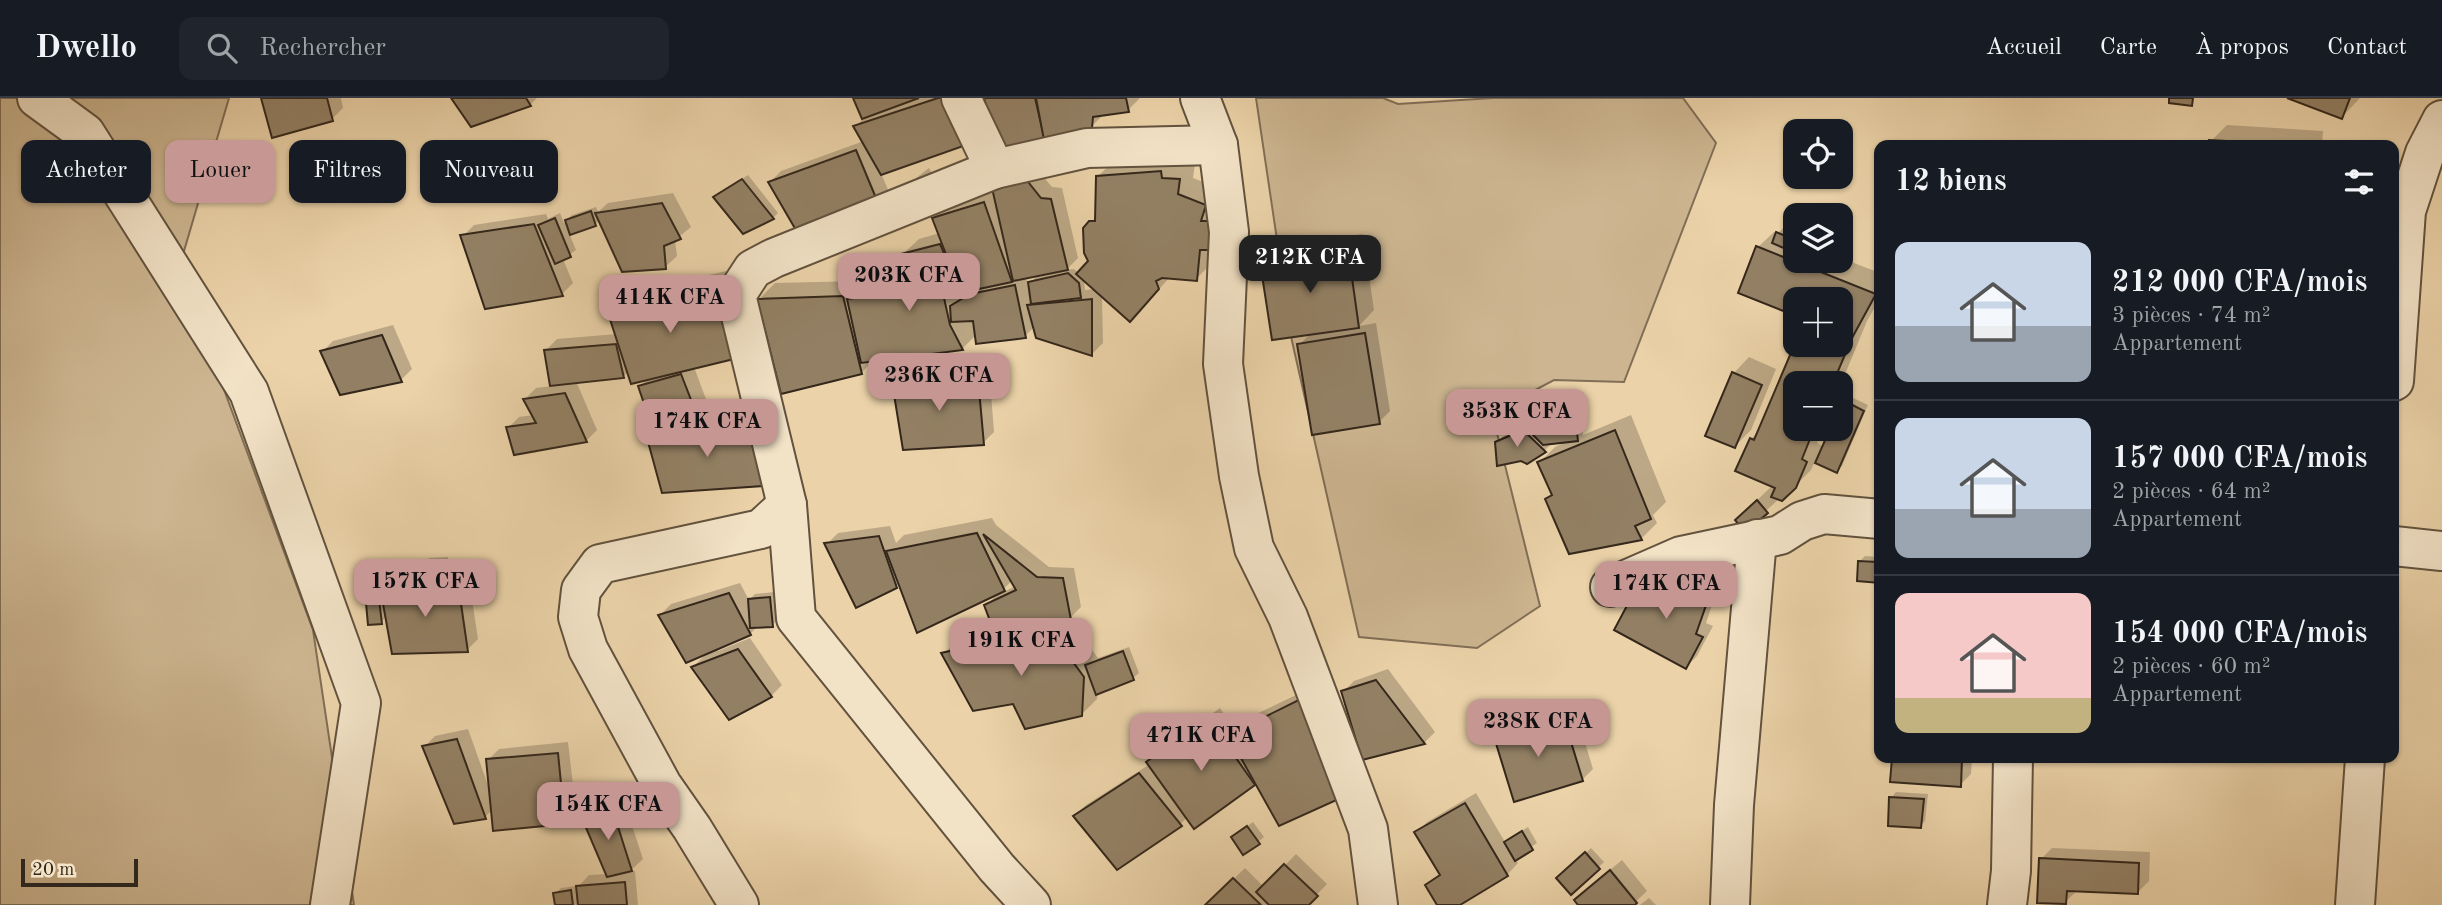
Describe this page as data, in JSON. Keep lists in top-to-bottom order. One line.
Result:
{"scale_bar":"20 m","page":{"header":"Dwello","search":"Rechercher","nav":["Accueil","Carte","À propos","Contact"],"map_buttons":["+","−"],"chip":["Acheter","Louer","Filtres","Nouveau"],"heading":"12 biens","list":[{"name":"212 000 CFA/mois","note":"3 pièces · 74 m² · Appartement"},{"name":"157 000 CFA/mois","note":"2 pièces · 64 m² · Appartement"},{"name":"154 000 CFA/mois","note":"2 pièces · 60 m² · Appartement"}],"price":["212K CFA","203K CFA","414K CFA","236K CFA","353K CFA","174K CFA","157K CFA","174K CFA","191K CFA","238K CFA","471K CFA","154K CFA"],"scale":"20 m"}}
